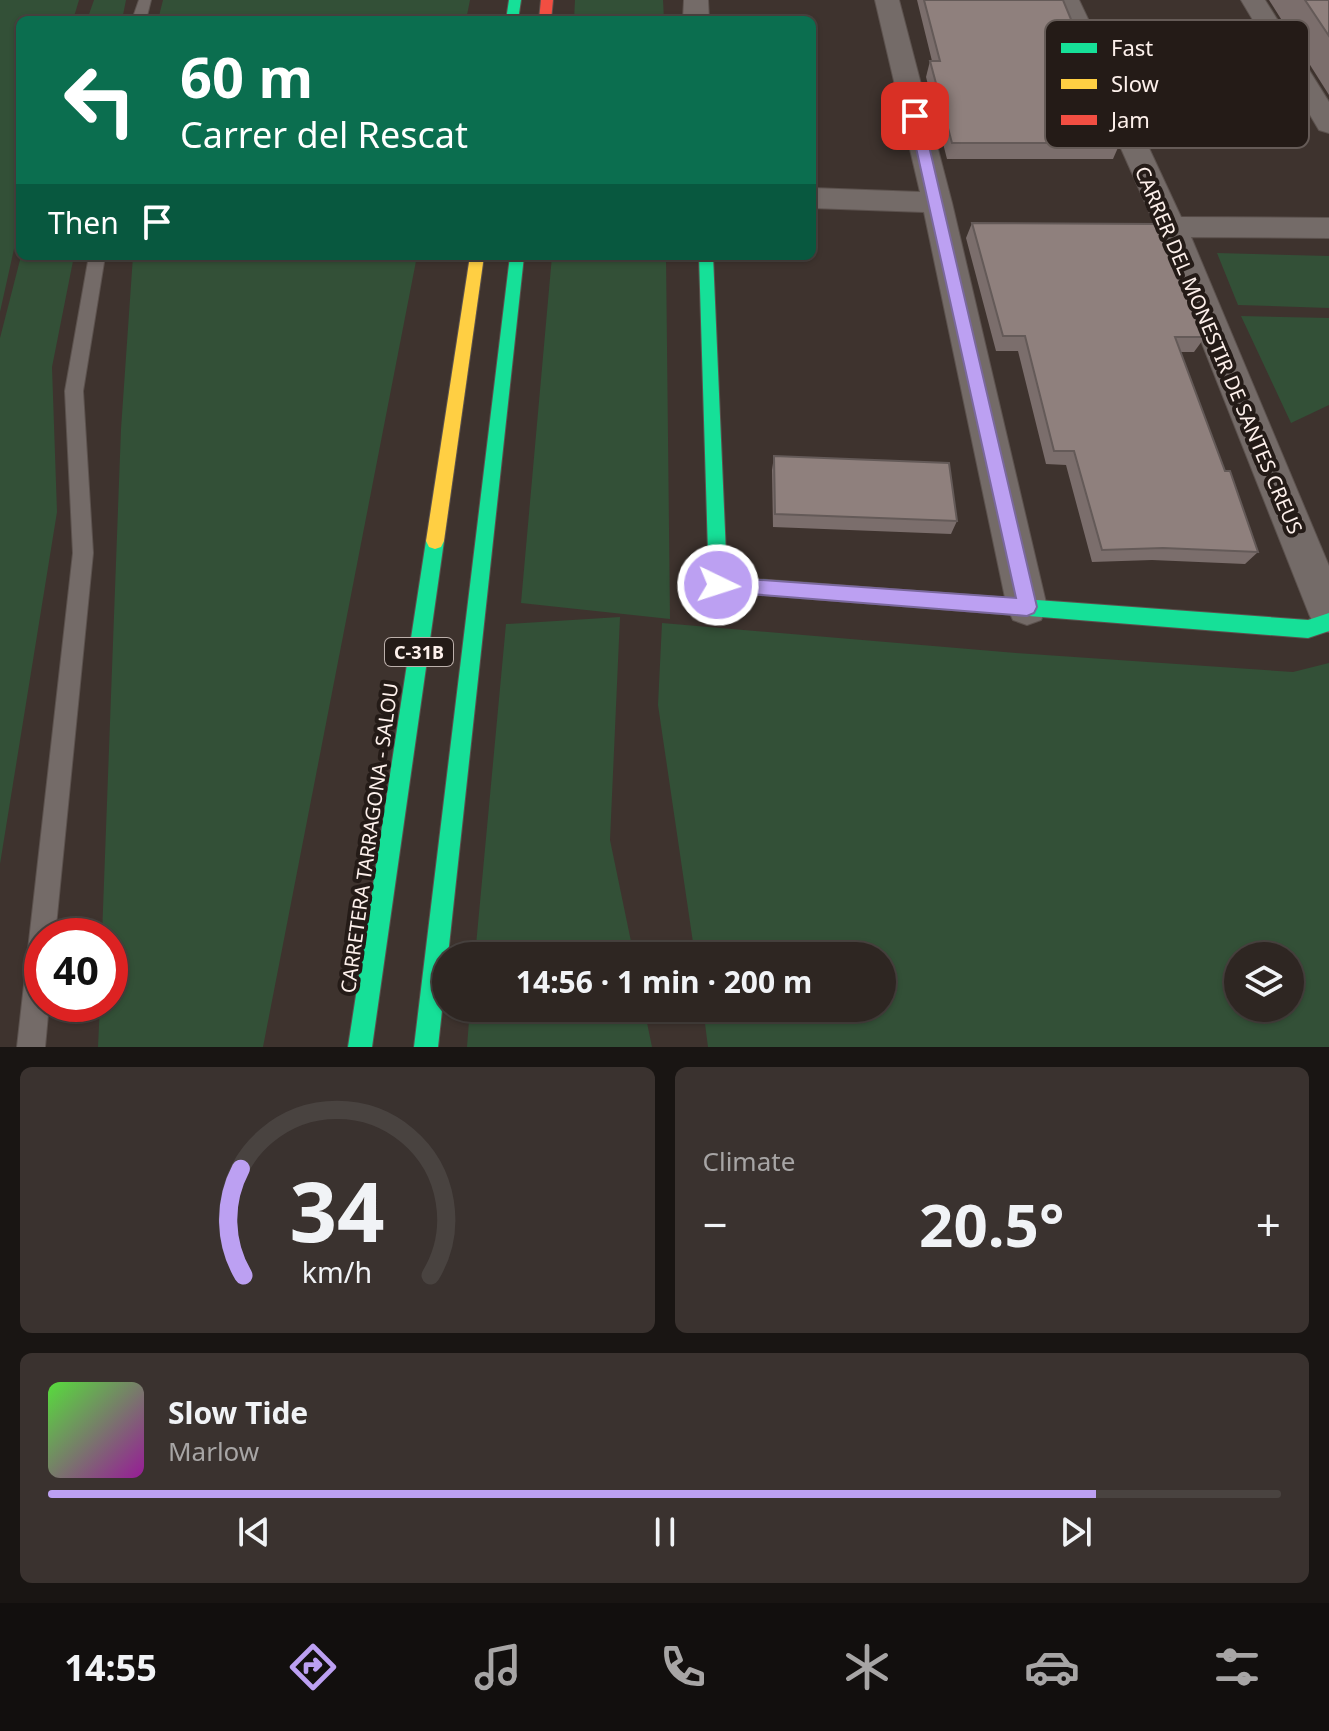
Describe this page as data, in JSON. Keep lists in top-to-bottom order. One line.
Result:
{"streets":{"main road":["C-31B","CARRETERA TARRAGONA - SALOU"],"street":["CARRER DEL MONESTIR DE SANTES CREUS"]},"legend":["Fast","Slow","Jam"],"page":{"turn":["60 m","Carrer del Rescat"],"then":"Then","limit":"40","trip":"14:56 · 1 min · 200 m","tile":"Climate","heat":["−","20.5°","+"],"song":["Slow Tide","Marlow"],"tabs":"14:55","gauge":["34","km/h"]}}
